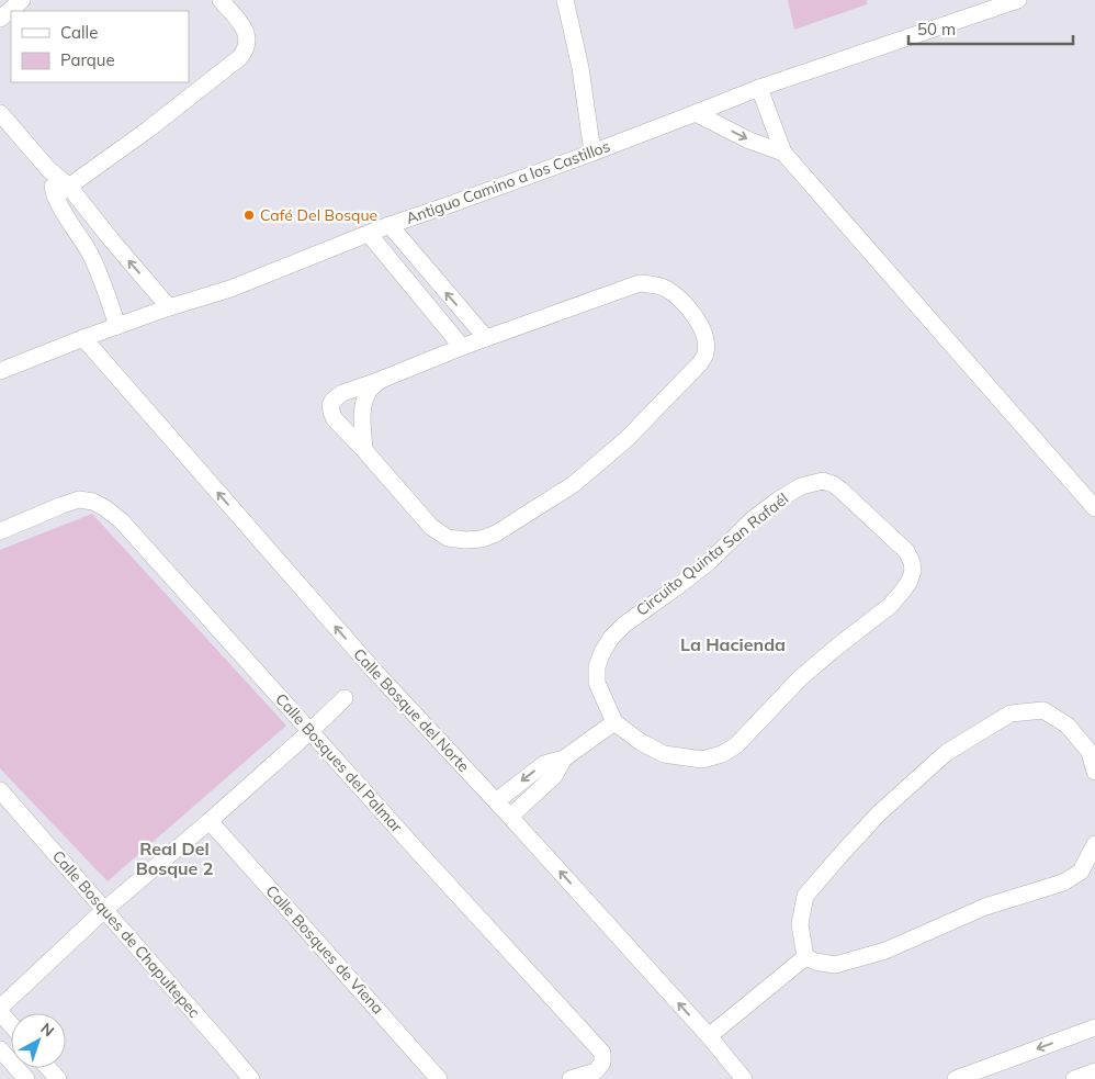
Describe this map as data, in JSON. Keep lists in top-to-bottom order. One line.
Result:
{"streets":{"street":["Antiguo Camino a los Castillos","Circuito Quinta San Rafaél","Calle Bosque del Norte","Calle Bosques del Palmar","Calle Bosques de Chapultepec","Calle Bosques de Viena"]},"crossings":[["Antiguo Camino a los Castillos","Calle Bosque del Norte"]],"one_way":["Calle Bosque del Norte"],"districts":["La Hacienda","Real Del Bosque 2"],"places":["Café Del Bosque"],"legend":["Calle","Parque"],"scale_bar":"50 m","north":"top right"}
